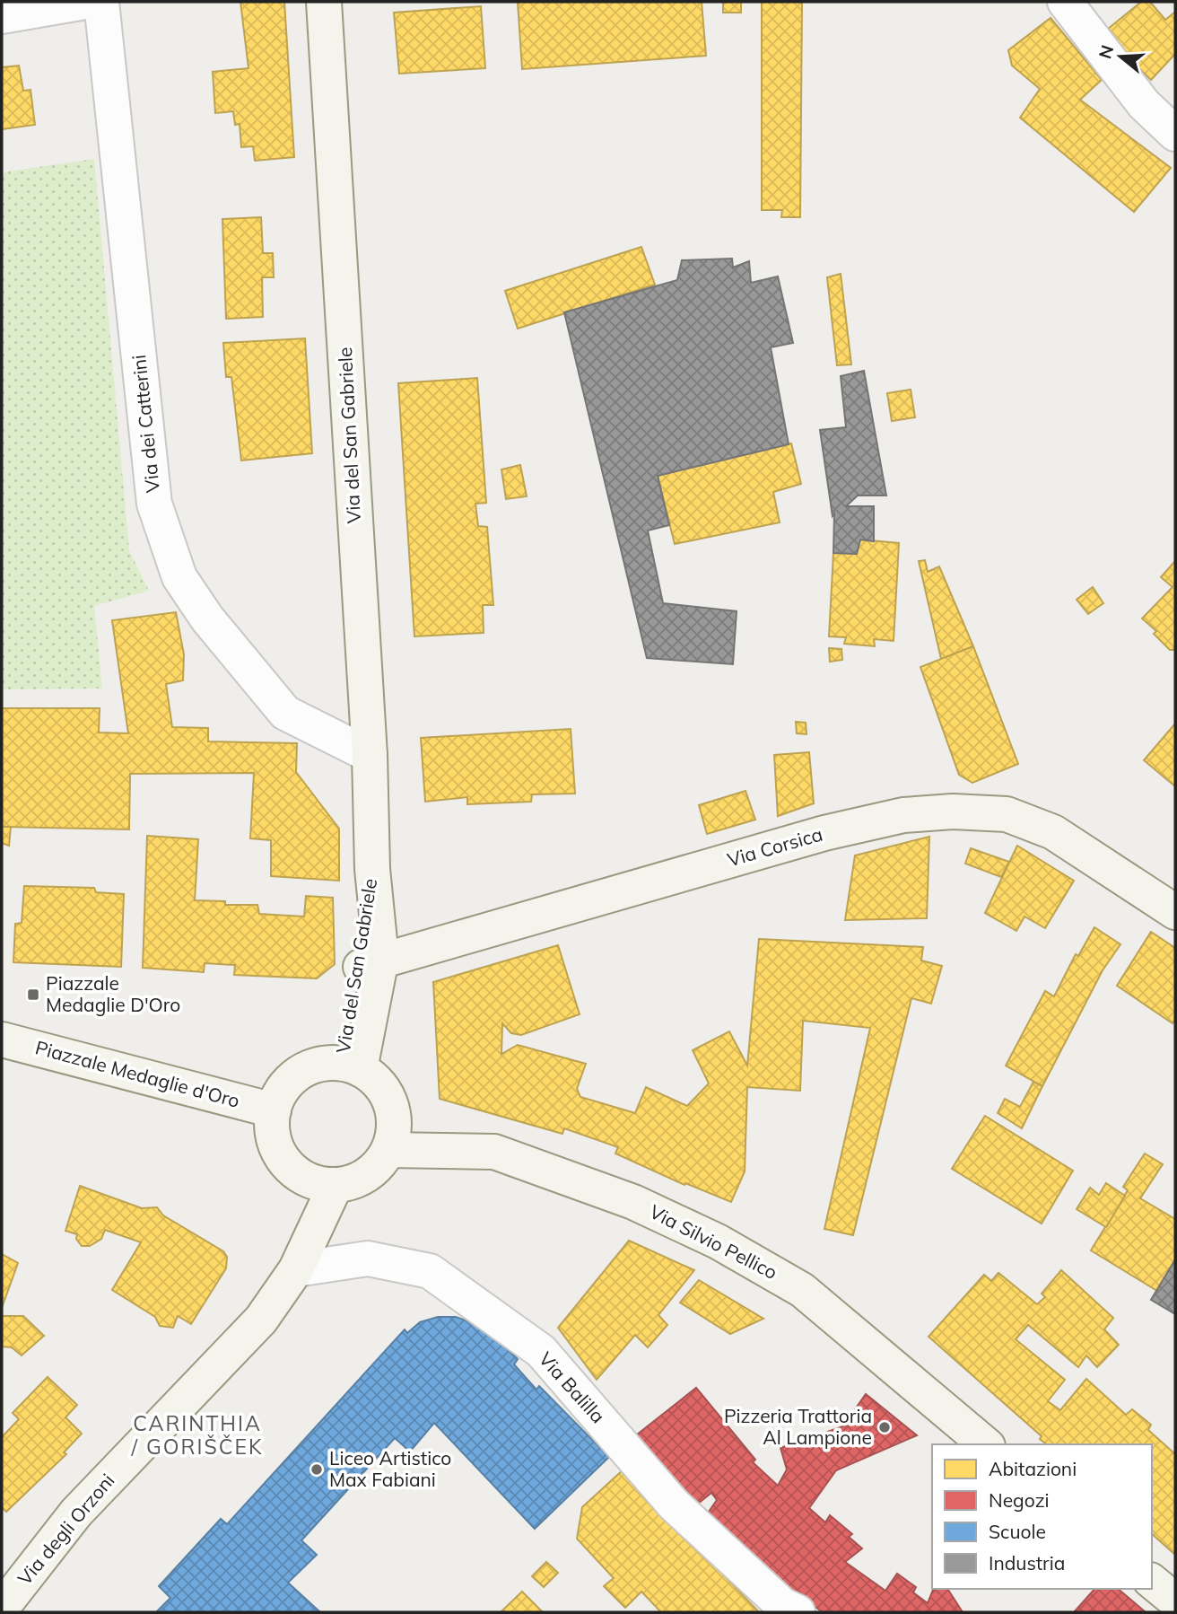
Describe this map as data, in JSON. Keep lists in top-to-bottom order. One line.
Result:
{"streets":{"main road":["Via del San Gabriele","Via Corsica","Piazzale Medaglie d'Oro","Via Silvio Pellico","Via degli Orzoni"],"street":["Via dei Catterini","Via Balilla"]},"crossings":[["Via dei Catterini","Via del San Gabriele"],["Via del San Gabriele","Via Corsica"],["Via del San Gabriele","Piazzale Medaglie d'Oro"],["Via del San Gabriele","Via Silvio Pellico"],["Via del San Gabriele","Via degli Orzoni"],["Piazzale Medaglie d'Oro","Via Silvio Pellico"],["Piazzale Medaglie d'Oro","Via degli Orzoni"],["Via Silvio Pellico","Via degli Orzoni"],["Via Balilla","Via degli Orzoni"]],"districts":["CARINTHIA / GORIŠČEK"],"places":{"transit":["Piazzale Medaglie D'Oro"],"other":["Pizzeria Trattoria Al Lampione","Liceo Artistico Max Fabiani"]},"legend":["Abitazioni","Negozi","Scuole","Industria"],"north":"left"}
